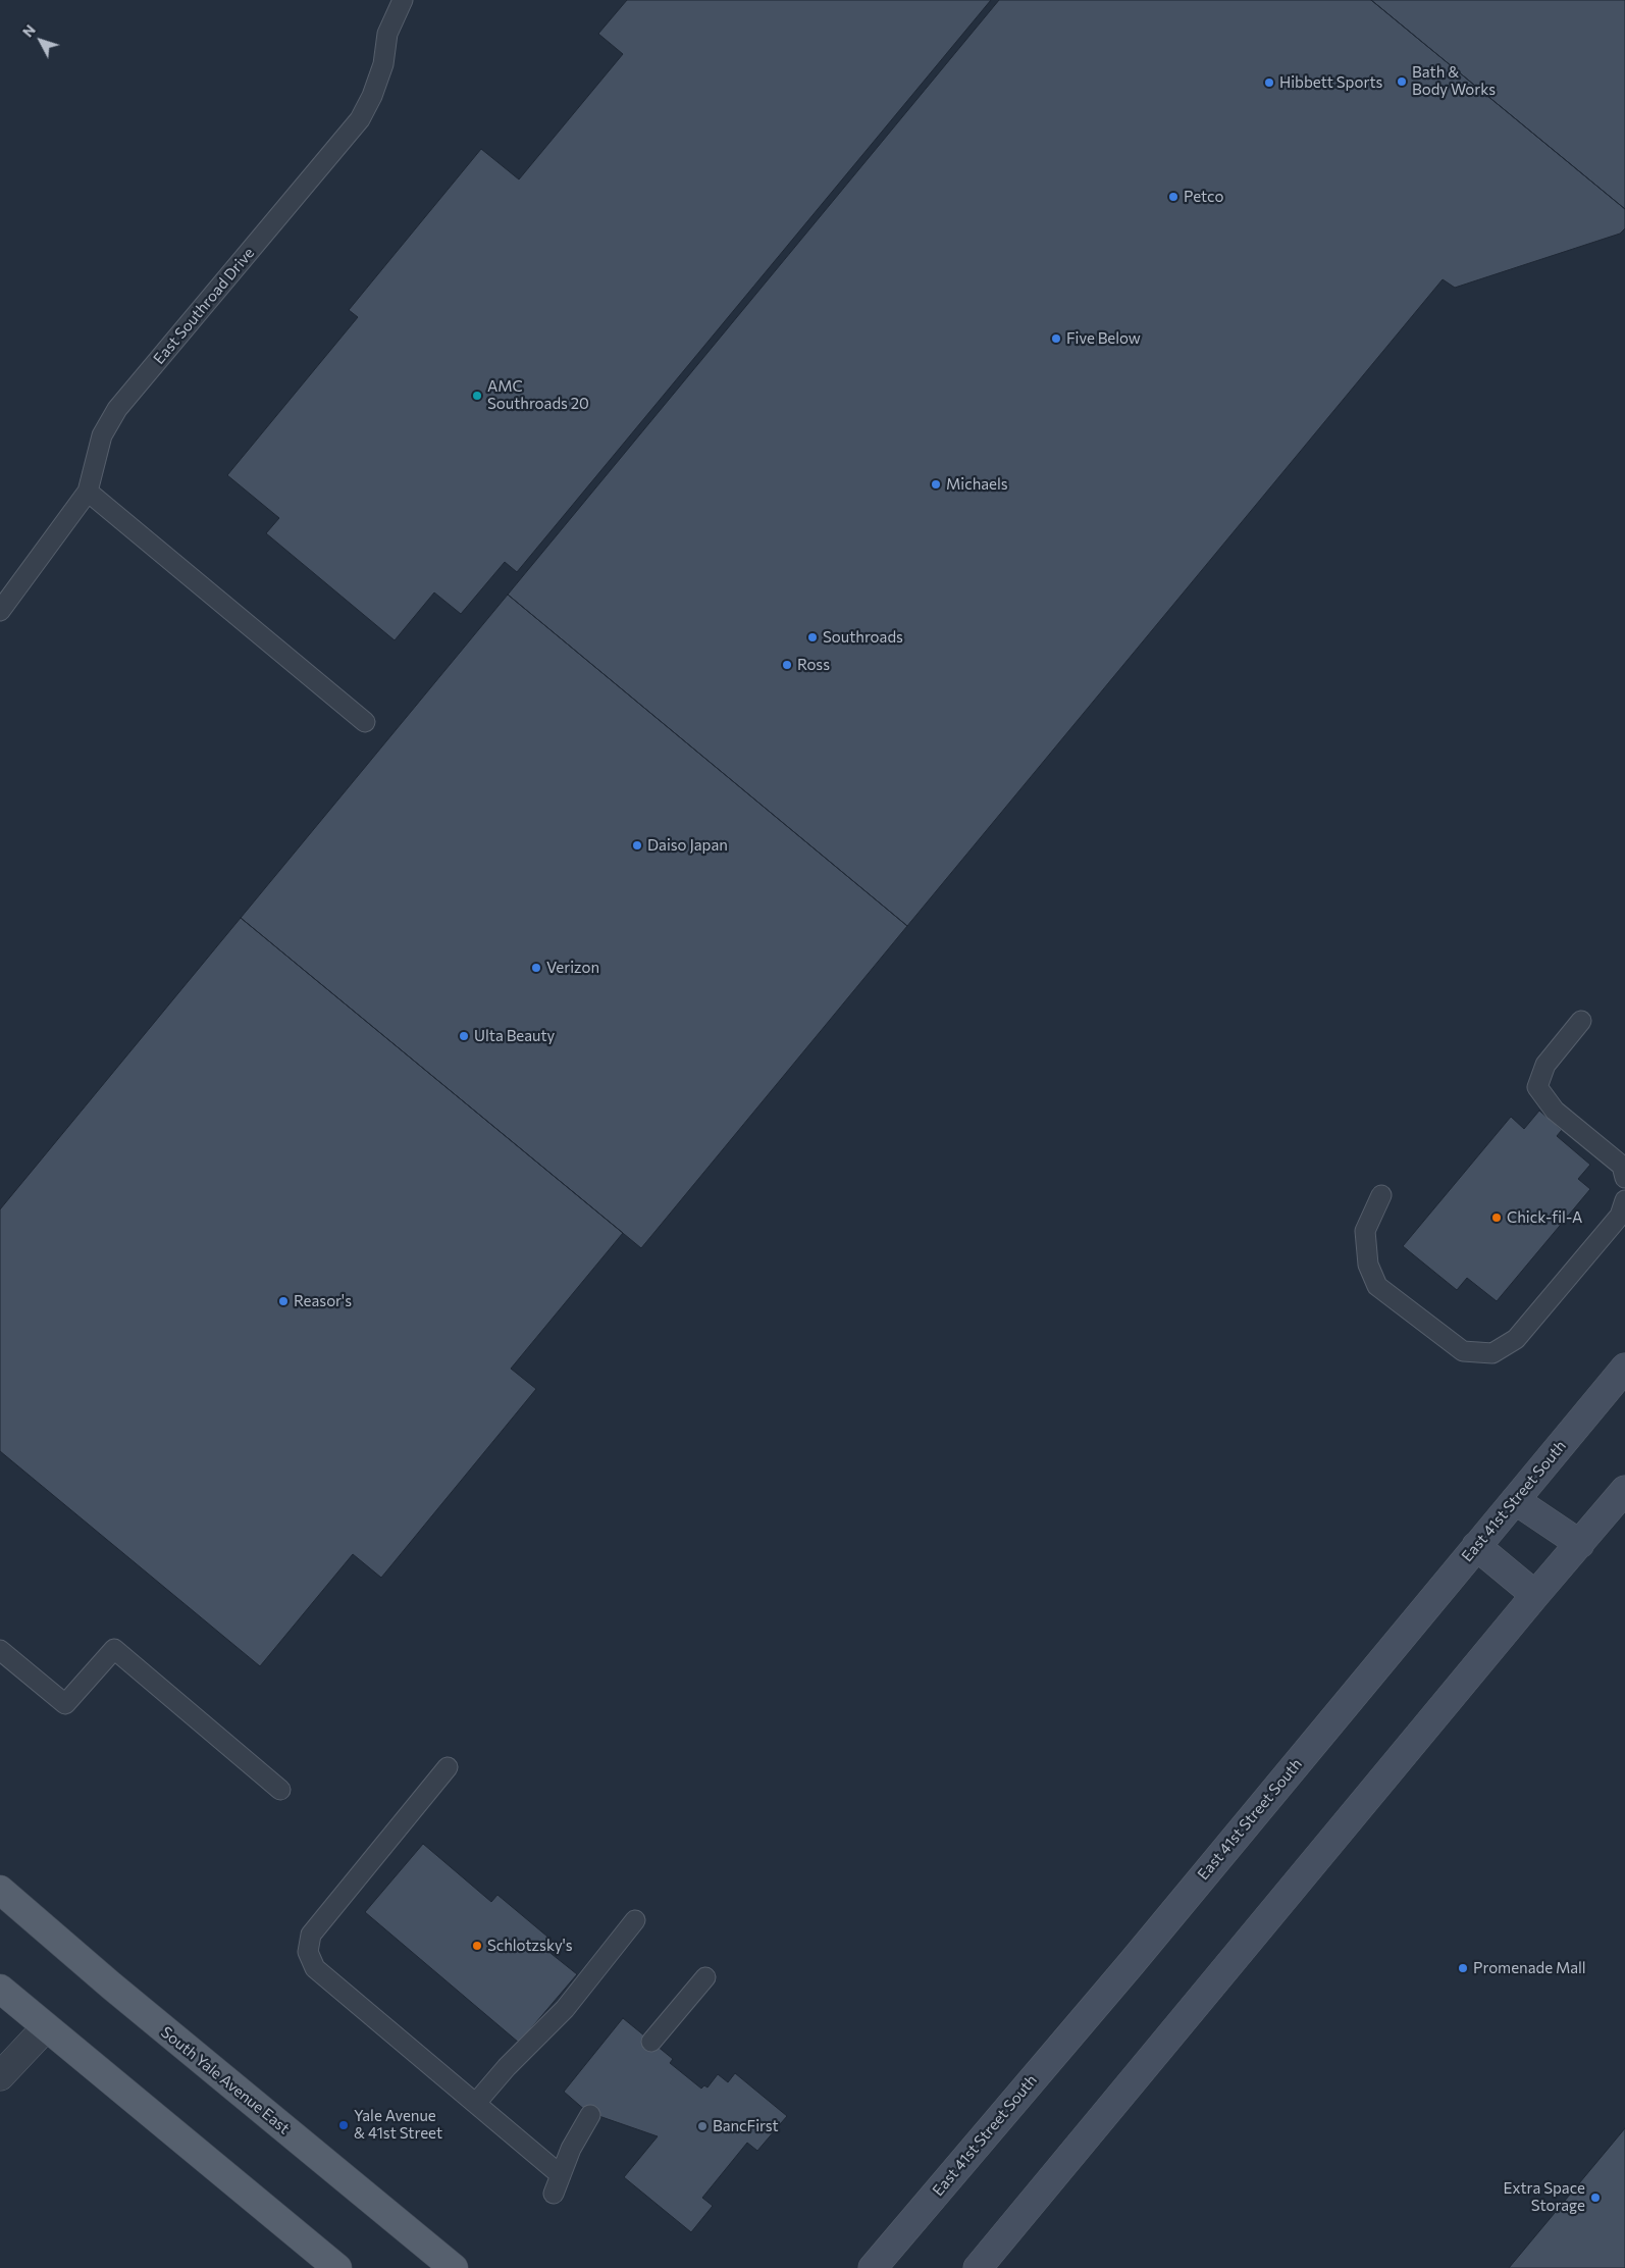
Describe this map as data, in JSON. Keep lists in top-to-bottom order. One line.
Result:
{"streets":{"main road":["East 41st Street South","South Yale Avenue East"],"lane":["East Southroad Drive"]},"places":["Bath & Body Works","Hibbett Sports","Petco","Five Below","AMC Southroads 20","Michaels","Southroads","Ross","Daiso Japan","Verizon","Ulta Beauty","Chick-fil-A","Reasor's","Schlotzsky's","Promenade Mall","Yale Avenue & 41st Street","BancFirst","Extra Space Storage"],"north":"top left"}
